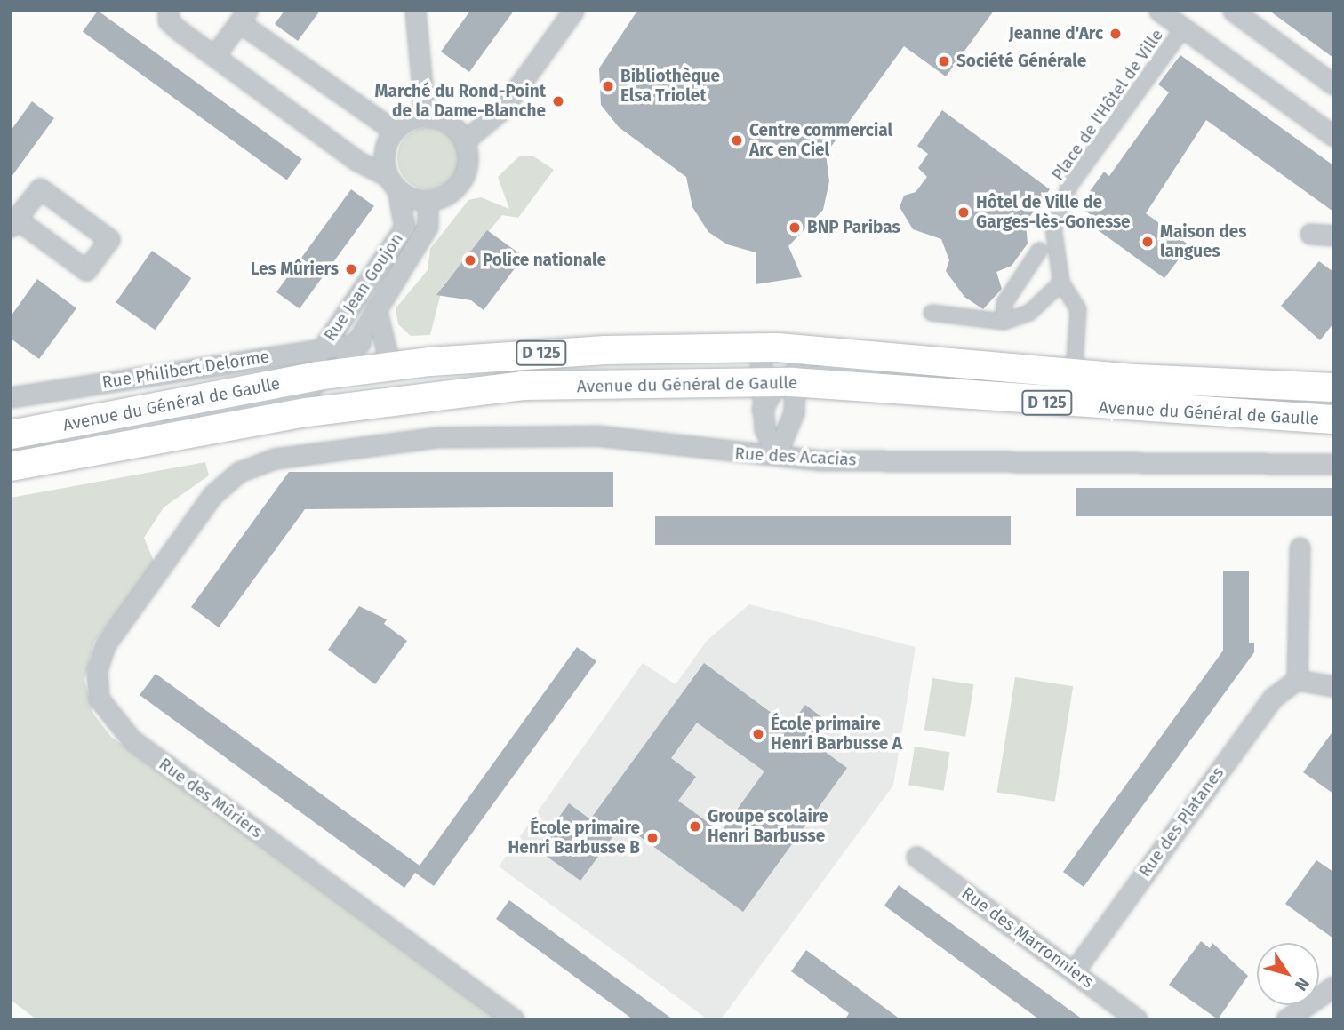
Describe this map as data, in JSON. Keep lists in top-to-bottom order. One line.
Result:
{"streets":{"main road":["D 125","Avenue du Général de Gaulle"],"street":["Place de l'Hôtel de Ville","Rue Jean Goujon","Rue Philibert Delorme","Rue des Acacias","Rue des Mûriers","Rue des Platanes","Rue des Marronniers"]},"crossings":[["Rue Jean Goujon","Rue Philibert Delorme"],["Rue Jean Goujon","Avenue du Général de Gaulle"],["Rue Philibert Delorme","Avenue du Général de Gaulle"],["Rue des Acacias","Rue des Mûriers"],["Rue des Platanes","Rue des Marronniers"]],"places":["Jeanne d'Arc","Société Générale","Bibliothèque Elsa Triolet","Marché du Rond-Point de la Dame-Blanche","Centre commercial Arc en Ciel","Hôtel de Ville de Garges-lès-Gonesse","BNP Paribas","Maison des langues","Police nationale","Les Mûriers","École primaire Henri Barbusse A","Groupe scolaire Henri Barbusse","École primaire Henri Barbusse B"],"north":"bottom right"}
